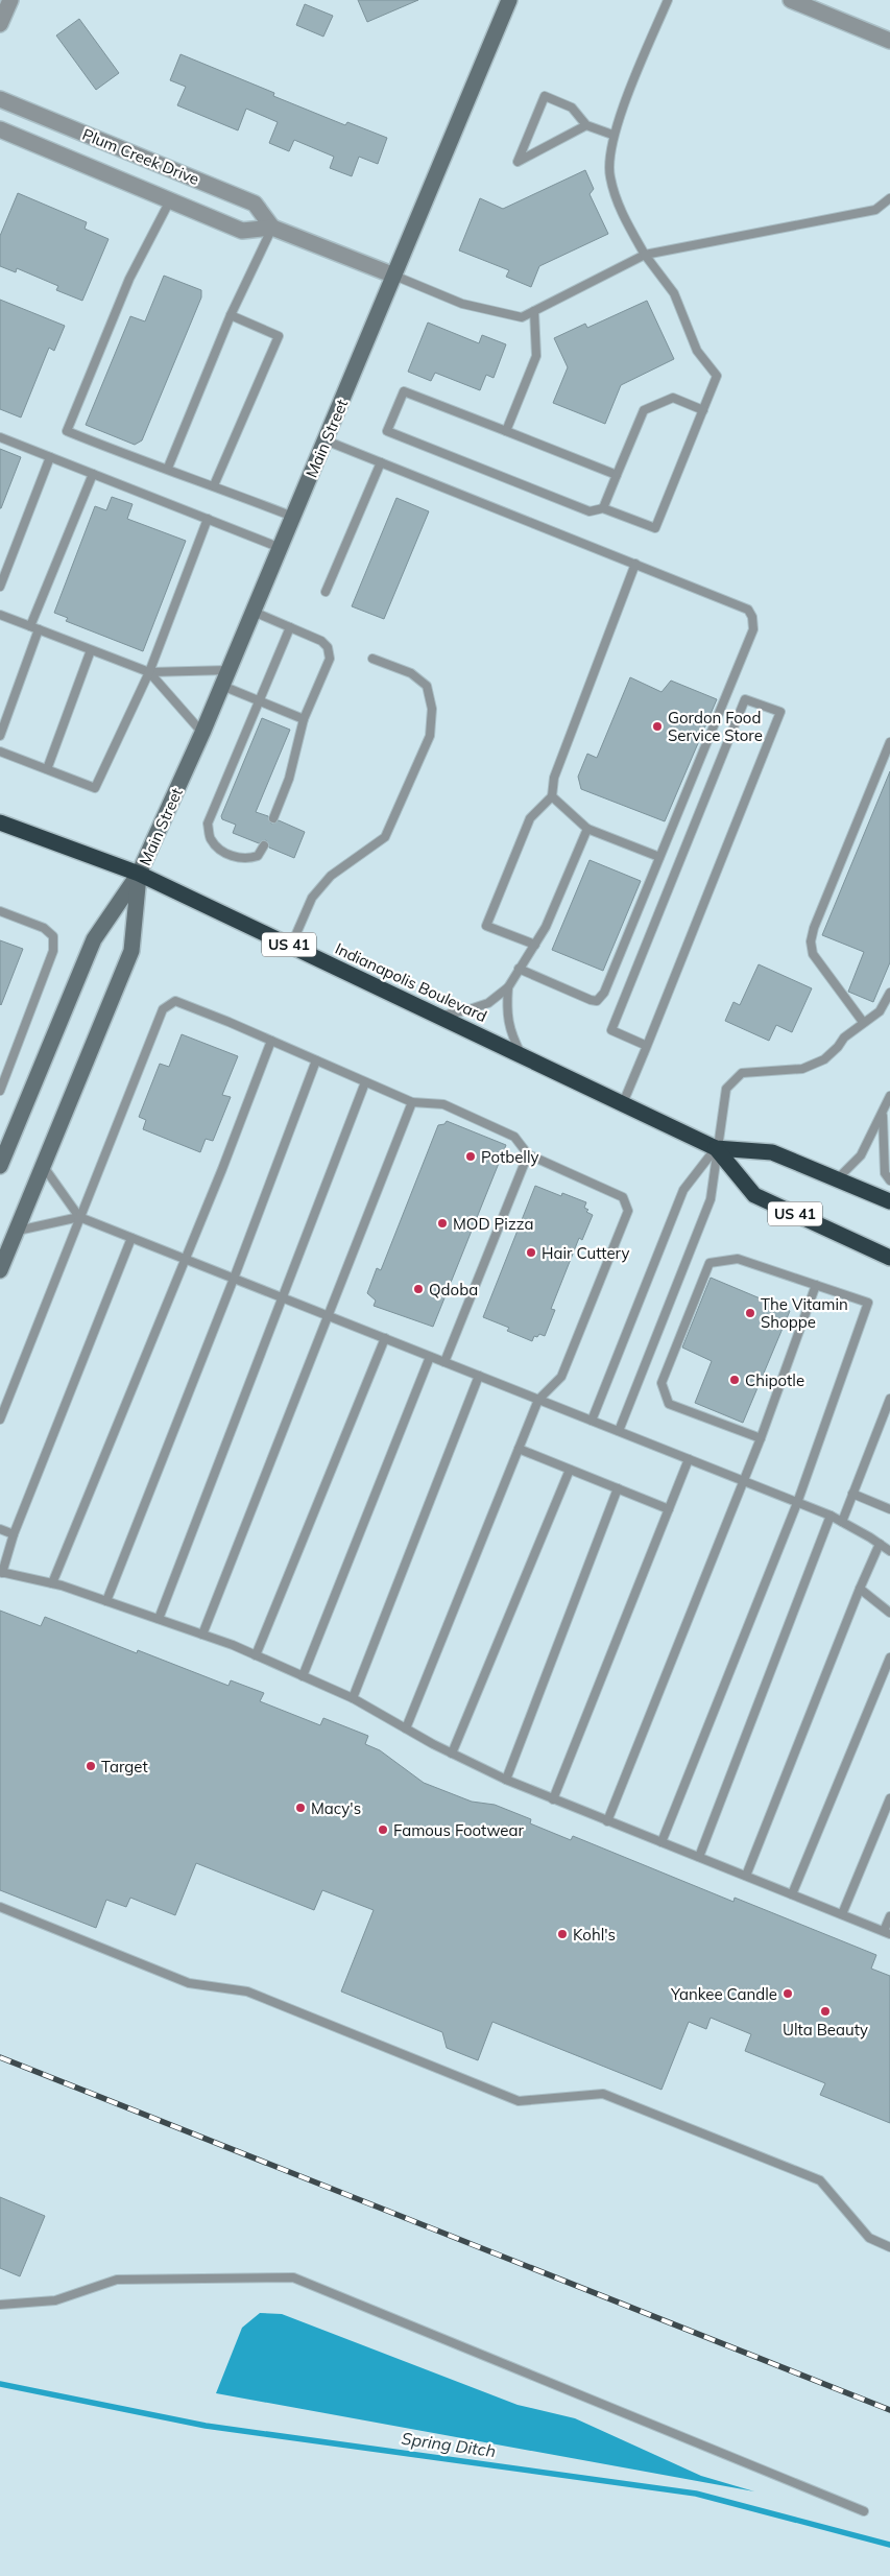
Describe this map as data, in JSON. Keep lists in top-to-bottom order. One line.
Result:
{"streets":{"highway":["US 41","Indianapolis Boulevard"],"street":["Plum Creek Drive","Main Street"]},"crossings":[["Plum Creek Drive","Main Street"],["Main Street","Indianapolis Boulevard"]],"water":["Spring Ditch"],"places":["Gordon Food Service Store","Potbelly","MOD Pizza","Hair Cuttery","Qdoba","The Vitamin Shoppe","Chipotle","Target","Macy's","Famous Footwear","Kohl's","Yankee Candle","Ulta Beauty"]}
